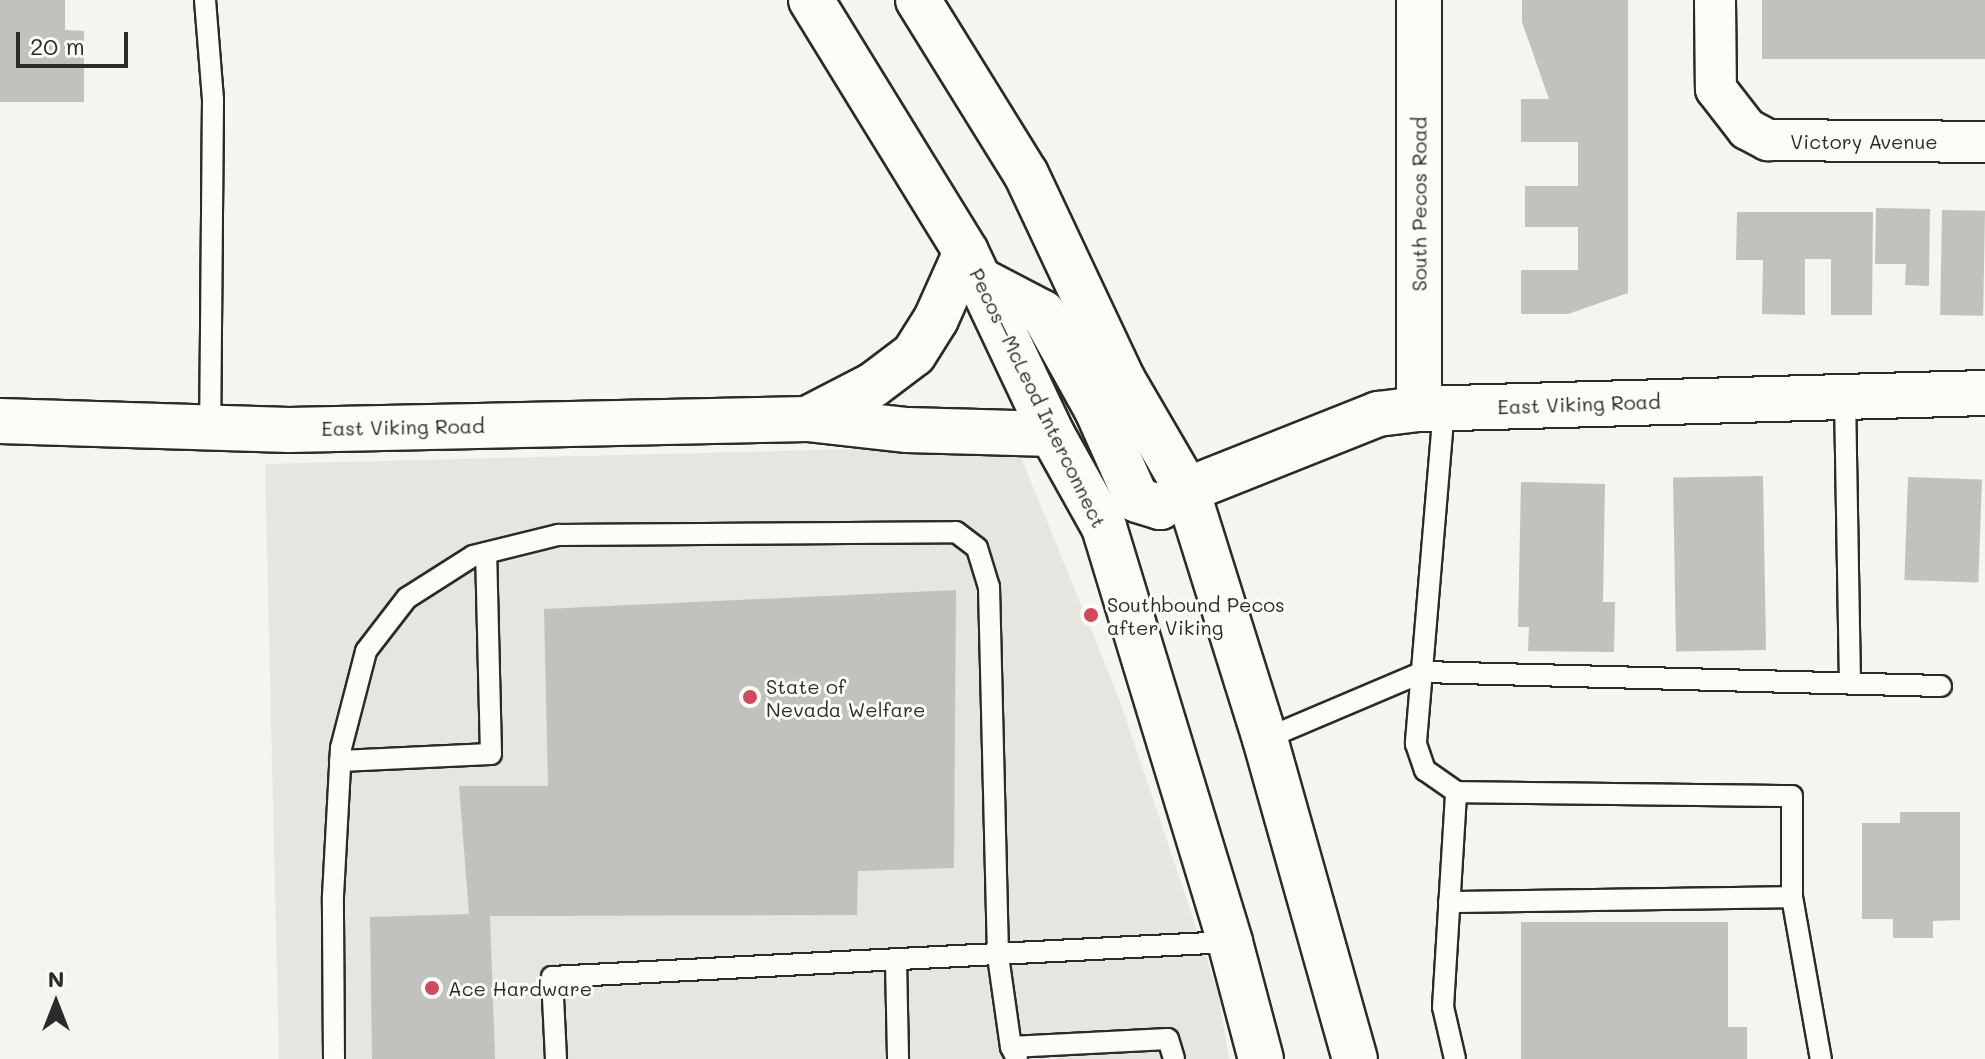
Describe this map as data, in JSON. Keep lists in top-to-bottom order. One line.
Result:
{"streets":{"main road":["South Pecos Road","Pecos–McLeod Interconnect","East Viking Road"],"street":["Victory Avenue"]},"crossings":[["South Pecos Road","East Viking Road"],["Pecos–McLeod Interconnect","East Viking Road"]],"places":["Southbound Pecos after Viking","State of Nevada Welfare","Ace Hardware"],"scale_bar":"20 m","north":"top"}
